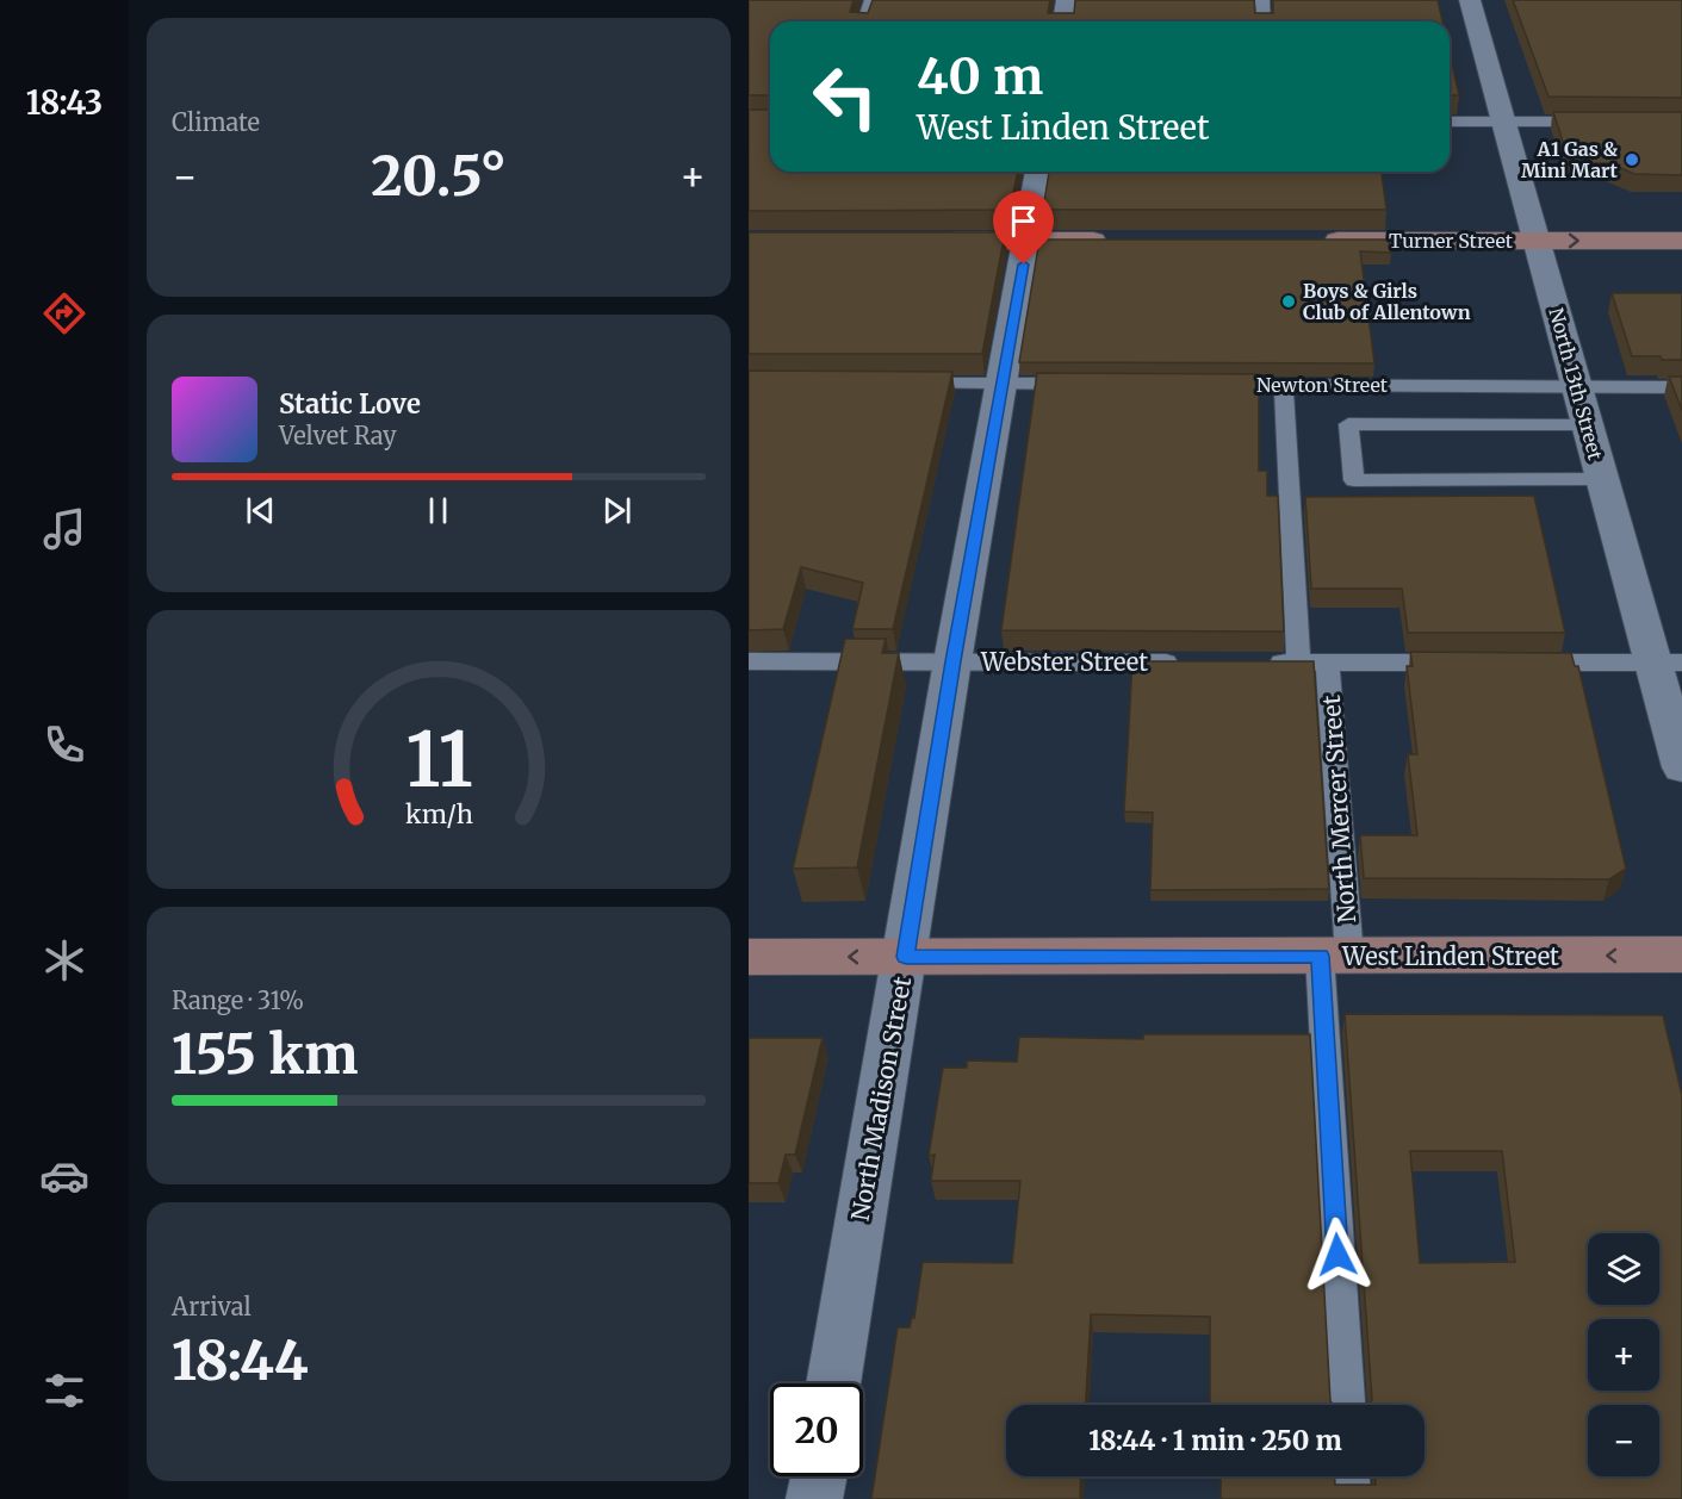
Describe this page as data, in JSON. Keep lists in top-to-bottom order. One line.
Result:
{"streets":{"street":["Turner Street","North 13th Street","West Linden Street","North Madison Street"],"lane":["Newton Street","Webster Street","North Mercer Street"]},"crossings":[["Turner Street","North 13th Street"],["North 13th Street","Newton Street"],["Webster Street","North Madison Street"],["North Mercer Street","West Linden Street"],["West Linden Street","North Madison Street"]],"one_way":["Turner Street","West Linden Street"],"places":["A1 Gas & Mini Mart","Boys & Girls Club of Allentown"],"page":{"tabs":"18:43","tile":["Climate",["Range · 31%","155 km"],["Arrival","18:44"]],"turn":["40 m","West Linden Street"],"heat":["−","20.5°","+"],"song":["Static Love","Velvet Ray"],"map_buttons":["+","−"],"limit":"20","trip":"18:44 · 1 min · 250 m","gauge":["11","km/h"]}}
